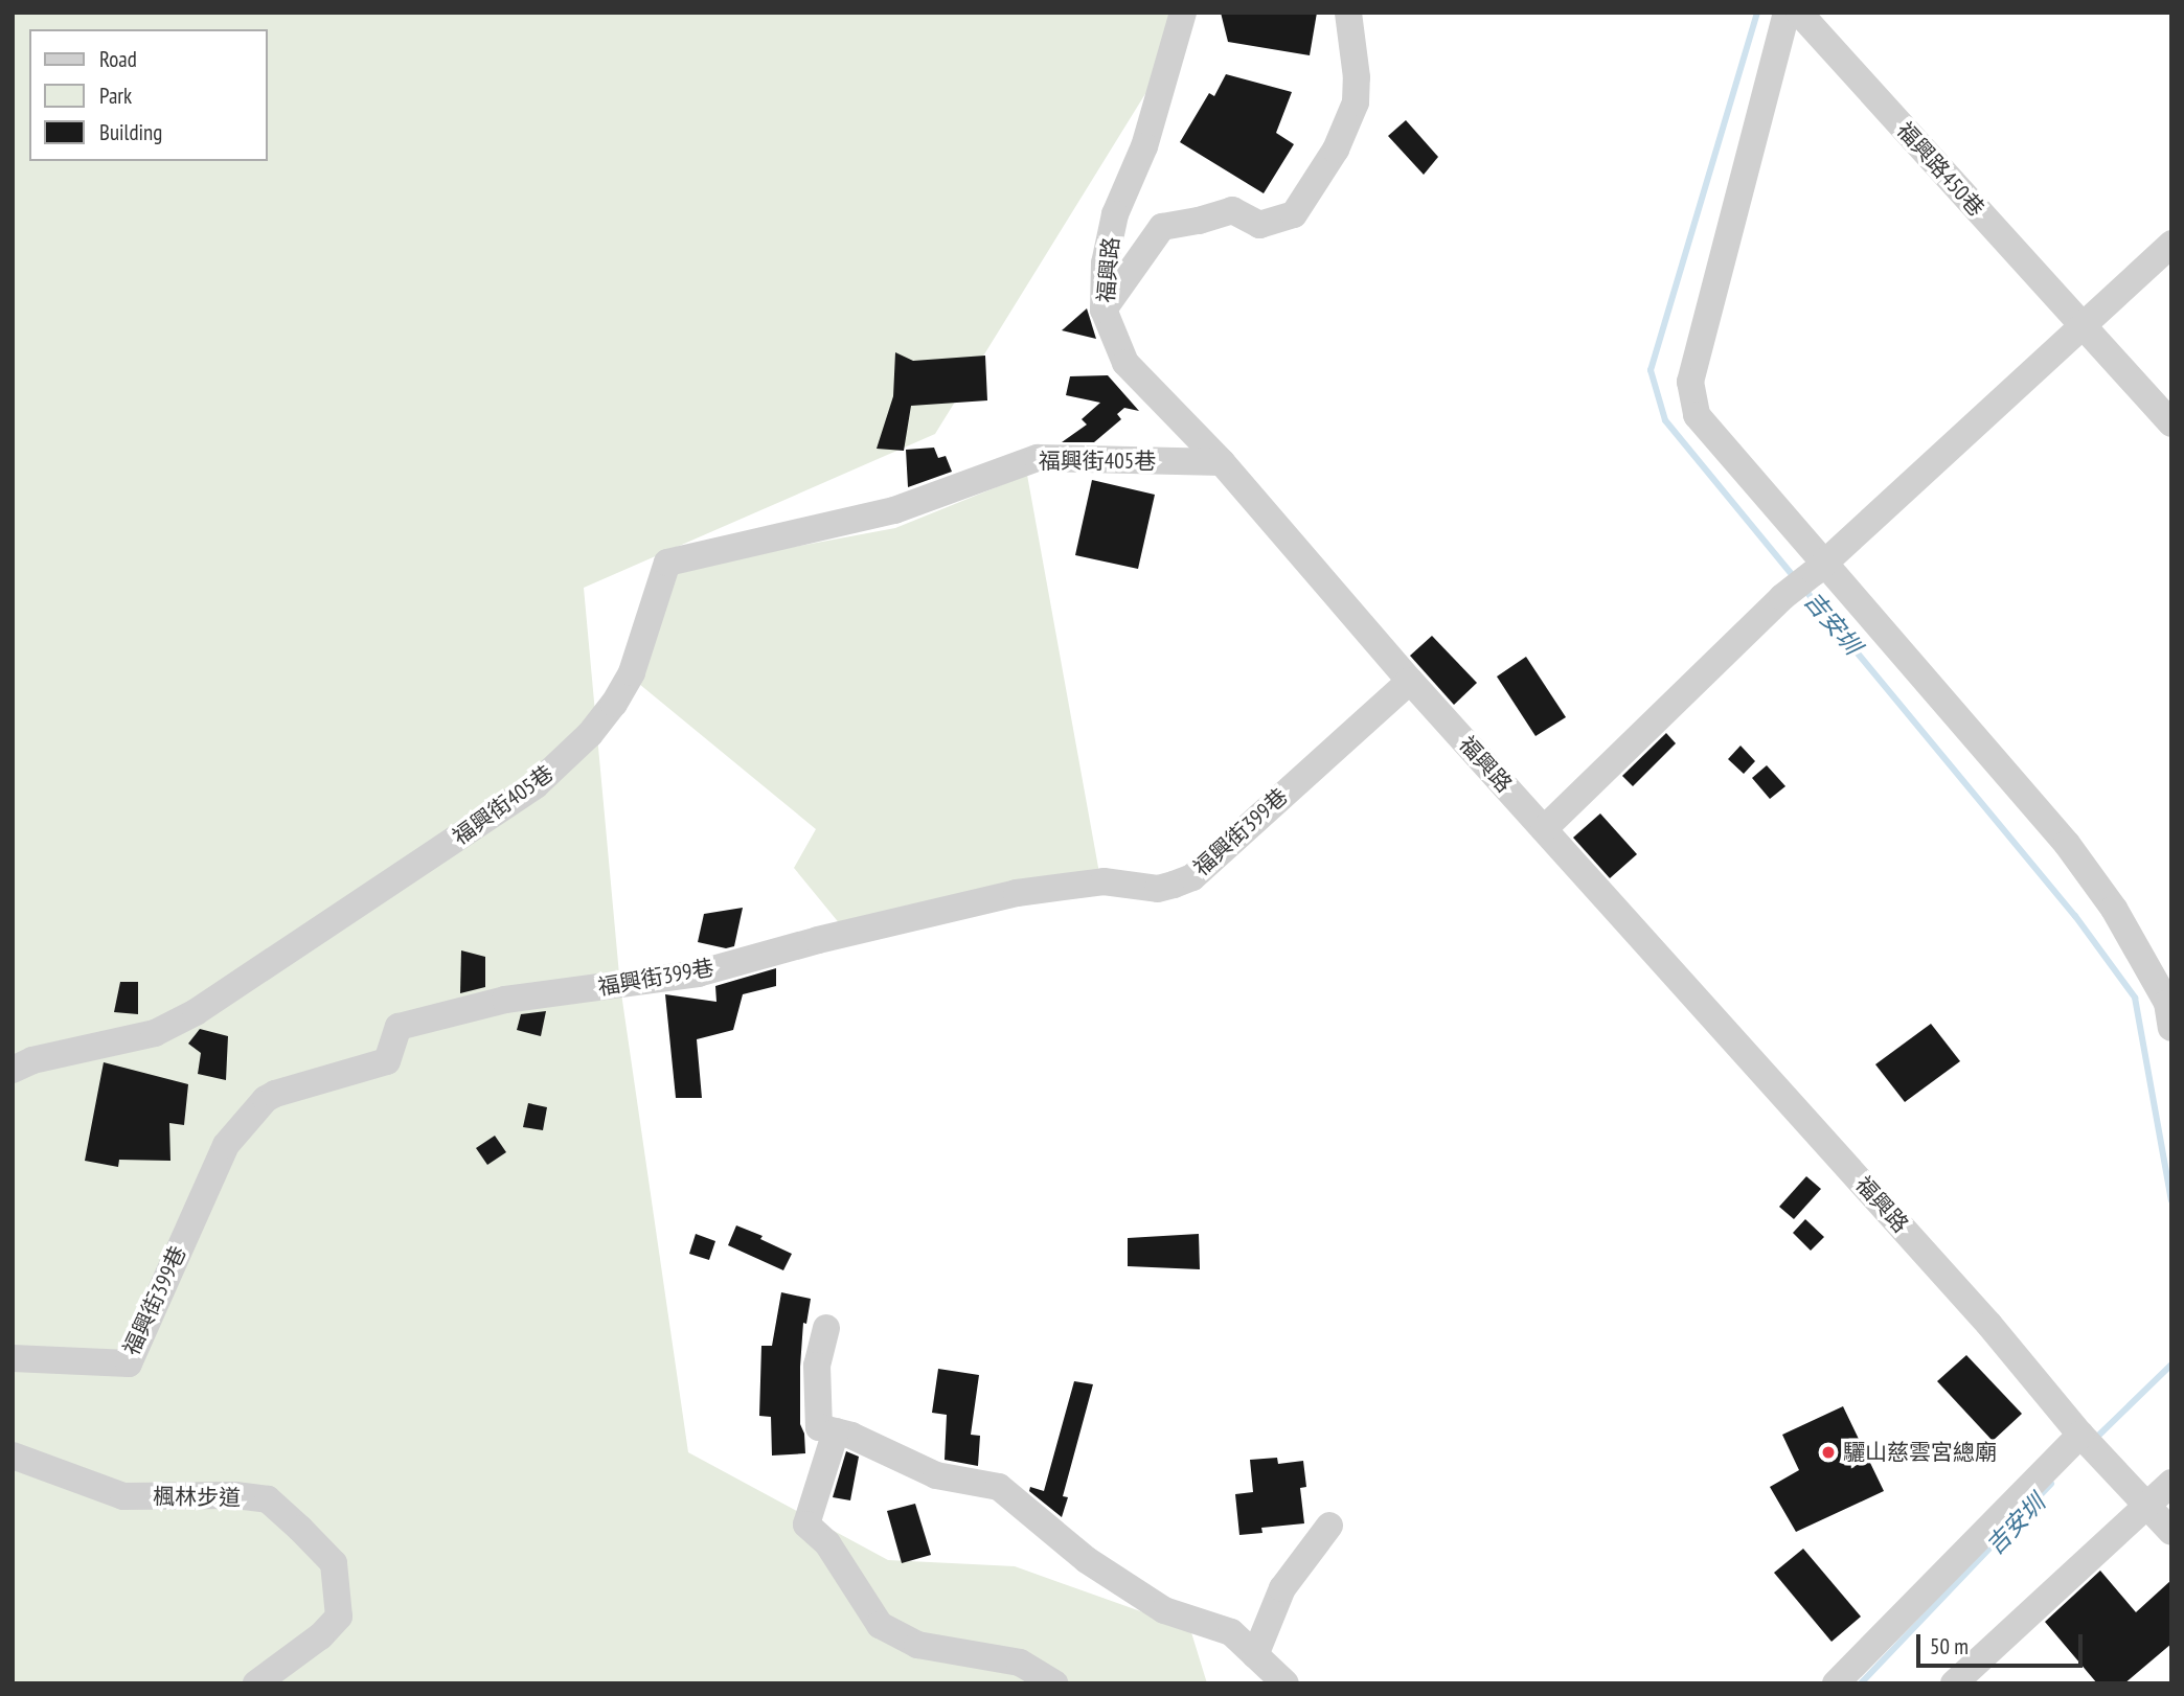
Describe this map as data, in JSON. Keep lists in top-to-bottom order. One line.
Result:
{"streets":{"street":["福興路450巷","福興路","福興街405巷","福興街399巷","楓林步道"]},"crossings":[["福興路","福興街405巷"],["福興路","福興街399巷"]],"water":["吉安圳"],"places":["驪山慈雲宮總廟"],"legend":["Road","Park","Building"],"scale_bar":"50 m"}
